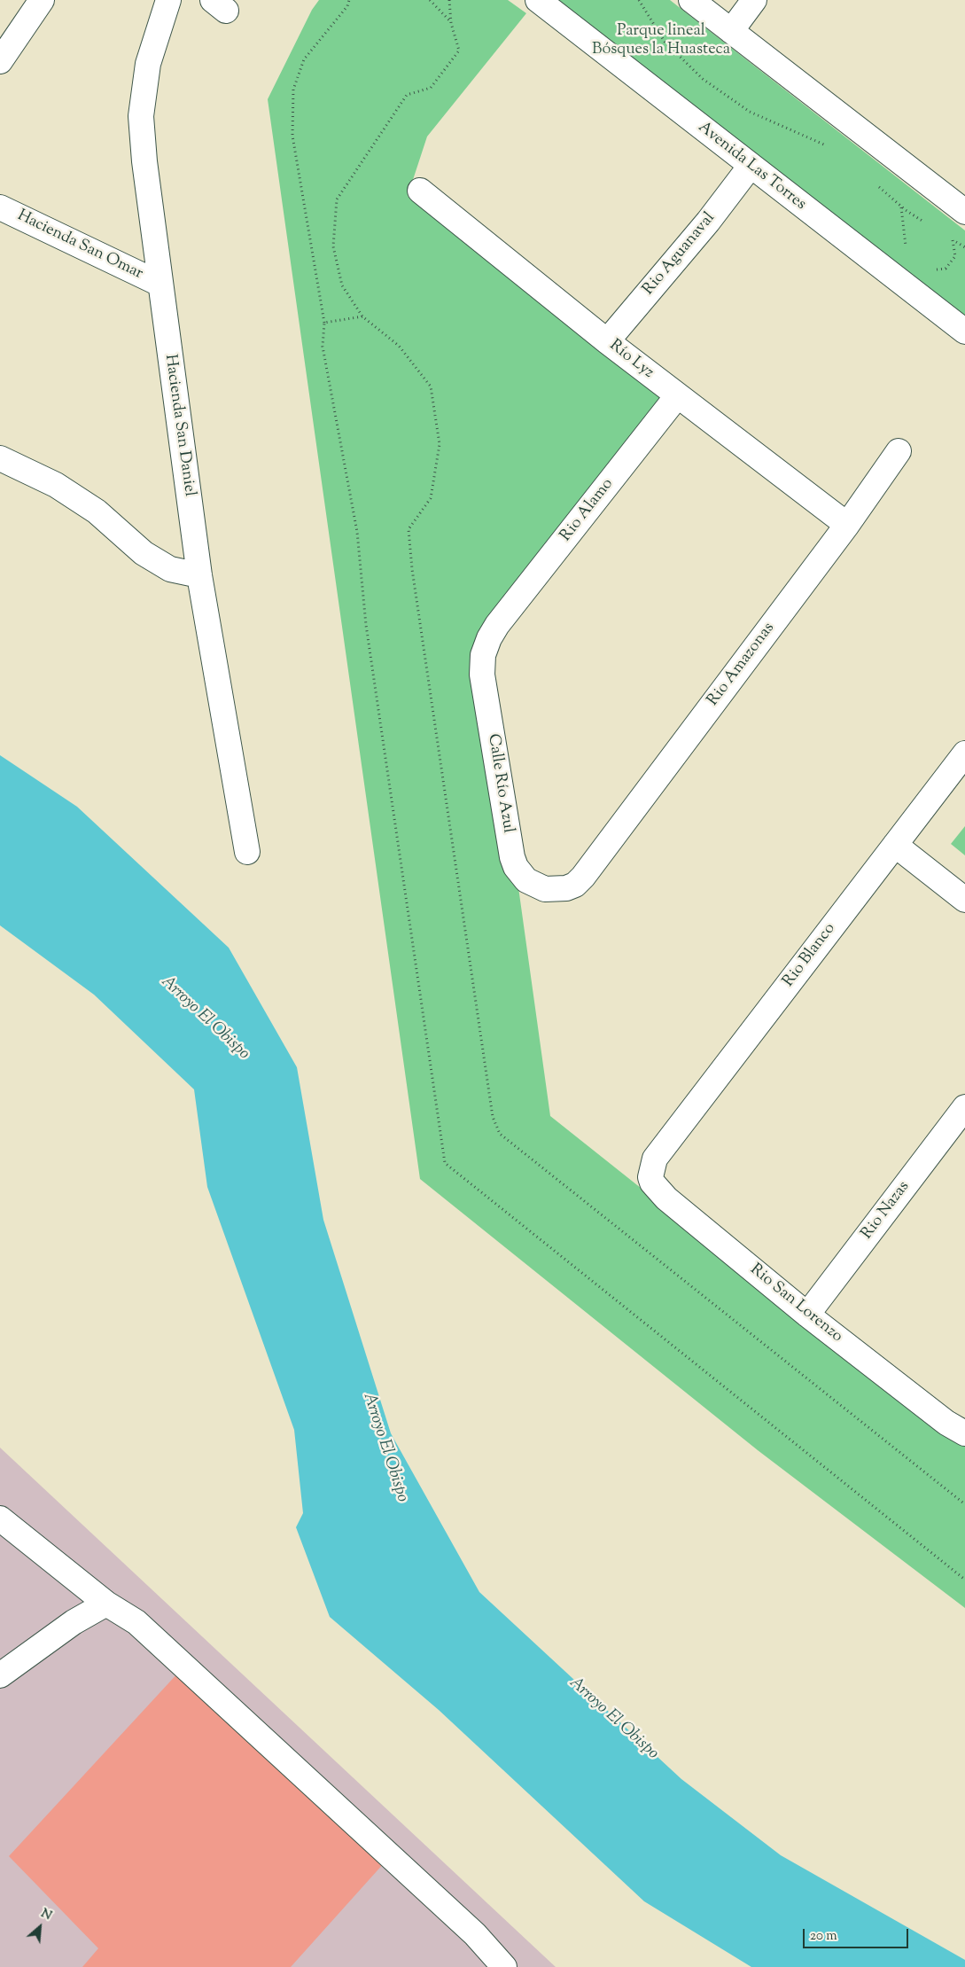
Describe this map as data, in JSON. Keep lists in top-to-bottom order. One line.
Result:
{"streets":{"street":["Avenida Las Torres","Hacienda San Omar","Rio Aguanaval","Río Lyz","Hacienda San Daniel","Rio Alamo","Rio Amazonas","Calle Río Azul","Rio Blanco","Rio Nazas","Rio San Lorenzo"]},"crossings":[["Avenida Las Torres","Rio Aguanaval"],["Hacienda San Omar","Hacienda San Daniel"],["Rio Aguanaval","Río Lyz"],["Río Lyz","Rio Alamo"],["Río Lyz","Rio Amazonas"],["Rio Alamo","Calle Río Azul"],["Rio Amazonas","Calle Río Azul"],["Rio Blanco","Rio San Lorenzo"],["Rio Nazas","Rio San Lorenzo"]],"water":["Arroyo El Obispo"],"parks":["Parque lineal Bósques la Huasteca"],"scale_bar":"20 m","north":"top right"}
